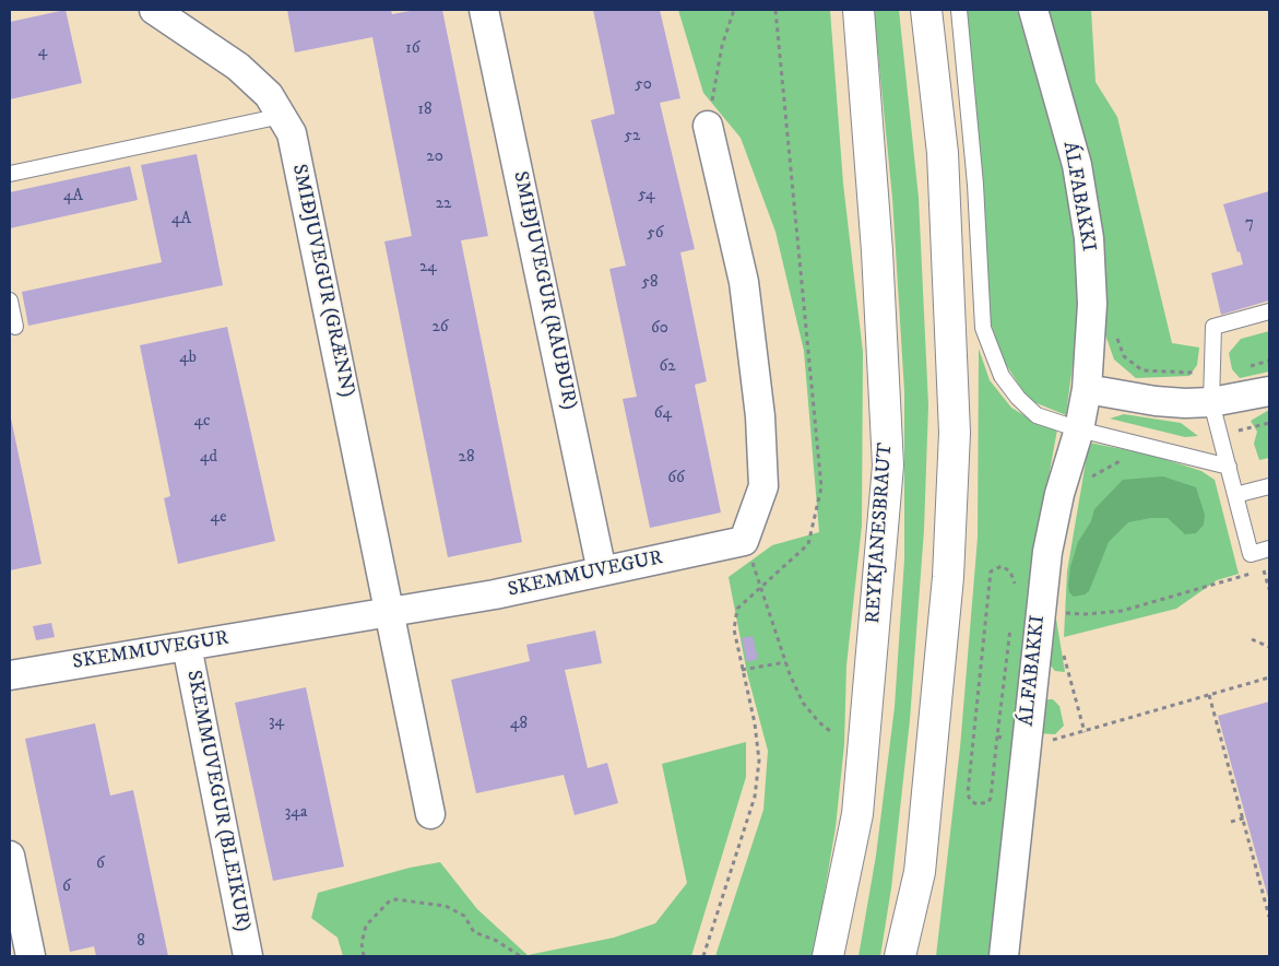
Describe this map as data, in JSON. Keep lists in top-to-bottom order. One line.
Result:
{"streets":{"highway":["REYKJANESBRAUT"],"street":["ÁLFABAKKI","SMIÐJUVEGUR (GRÆNN)","SMIÐJUVEGUR (RAUÐUR)","SKEMMUVEGUR","SKEMMUVEGUR (BLEIKUR)"]},"crossings":[["SMIÐJUVEGUR (GRÆNN)","SKEMMUVEGUR"],["SMIÐJUVEGUR (RAUÐUR)","SKEMMUVEGUR"],["SKEMMUVEGUR","SKEMMUVEGUR (BLEIKUR)"]],"house_numbers":["16","4","50","18","52","20","54","4A","22","4A","7","56","24","58","26","60","4b","62","64","4c","4d","28","66","4e","34","48","34a","6","6","8"]}
